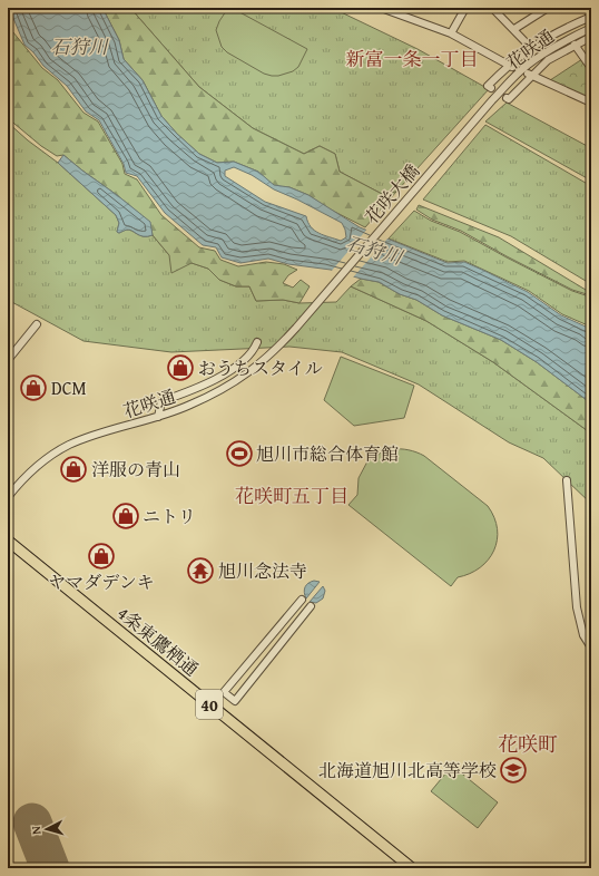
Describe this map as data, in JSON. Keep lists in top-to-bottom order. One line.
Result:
{"streets":{"highway":["4条東鷹栖通","40"],"street":["花咲通","花咲大橋"]},"crossings":[["花咲通","花咲大橋"]],"districts":["新富一条一丁目","花咲町五丁目","花咲町"],"water":["石狩川"],"places":{"shop":["おうちスタイル","DCM","洋服の青山","ニトリ","ヤマダデンキ"],"sports":["旭川市総合体育館"],"temple":["旭川念法寺"],"school or university":["北海道旭川北高等学校"]},"north":"left"}
